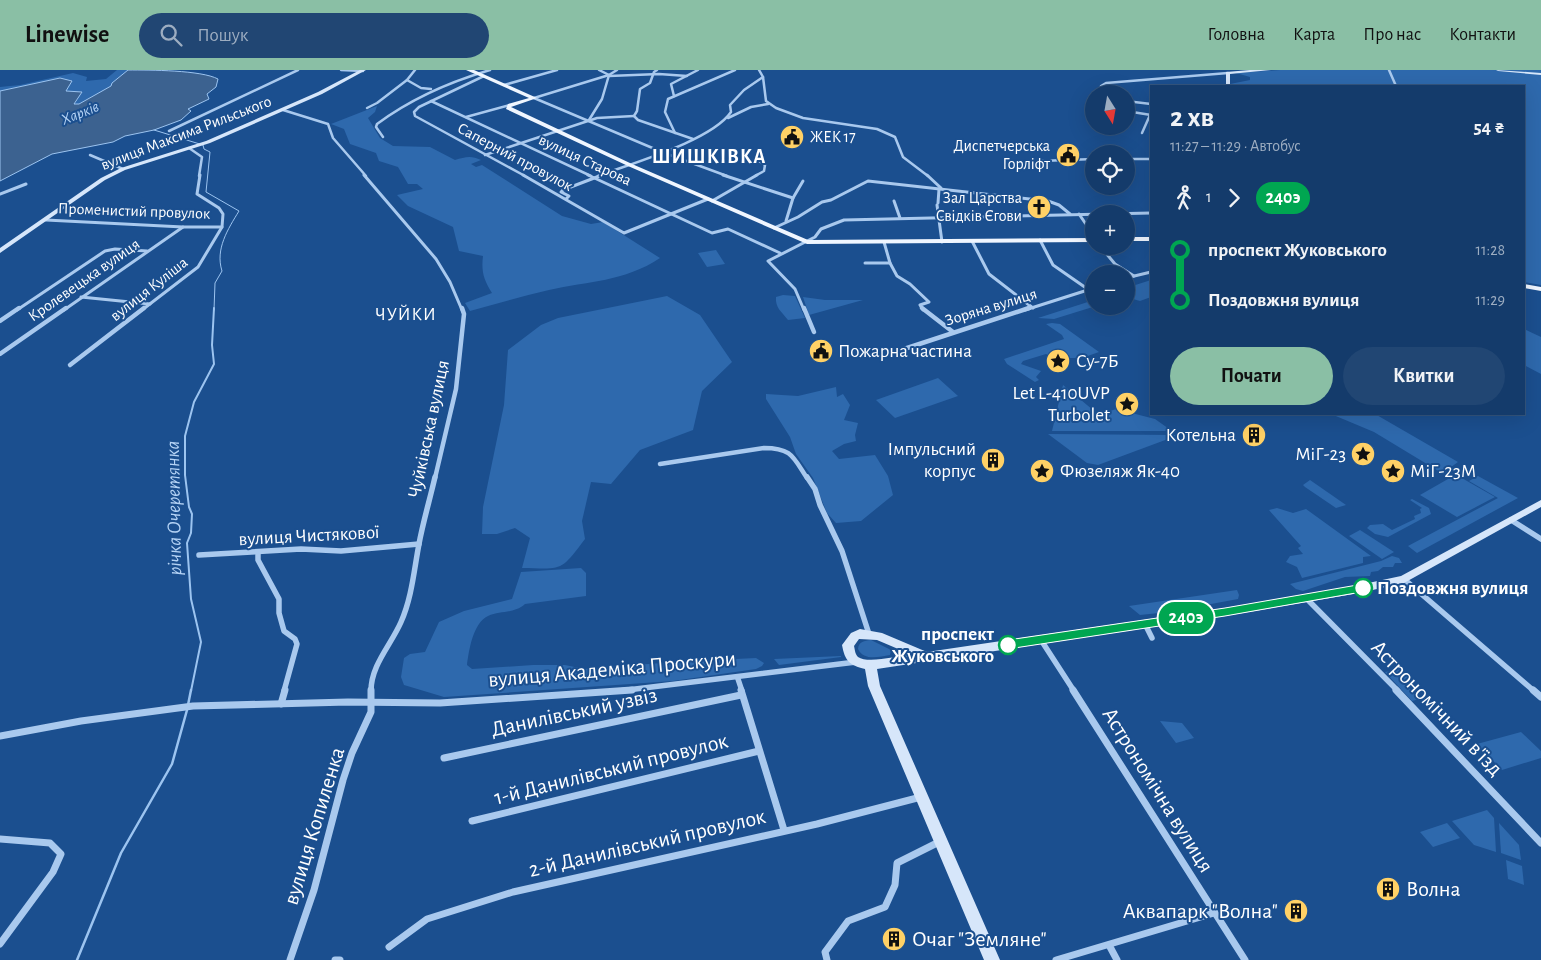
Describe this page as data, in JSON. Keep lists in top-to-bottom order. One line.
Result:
{"streets":{"street":["вулиця Максима Рильського","Саперний провулок","вулиця Старова","Променистий провулок","Кролевецька вулиця","вулиця Куліша","Зоряна вулиця","Чуйківська вулиця","вулиця Чистякової","вулиця Академіка Проскури","Астрономічний в'їзд","Данилівський узвіз","1-й Данилівський провулок","Астрономічна вулиця","вулиця Копиленка","2-й Данилівський провулок"]},"crossings":[["вулиця Максима Рильського","Променистий провулок"],["вулиця Максима Рильського","Чуйківська вулиця"],["Саперний провулок","вулиця Старова"],["Променистий провулок","Кролевецька вулиця"],["Променистий провулок","вулиця Куліша"],["Чуйківська вулиця","вулиця Чистякової"],["Чуйківська вулиця","вулиця Академіка Проскури"],["Чуйківська вулиця","вулиця Копиленка"],["вулиця Академіка Проскури","Астрономічний в'їзд"],["вулиця Академіка Проскури","Астрономічна вулиця"],["вулиця Академіка Проскури","вулиця Копиленка"]],"districts":["ШИШКІВКА","ЧУЙКИ"],"water":["Харків","річка Очеретянка"],"places":{"public building":["ЖЕК 17","Диспетчерська Горліфт","Пожарна частина"],"church":["Зал Царства Свідків Єгови"],"place":["Су-7Б","Let L-410UVP Turbolet","МіГ-23","Фюзеляж Як-40","МіГ-23М"],"building":["Котельна","Імпульсний корпус","Волна","Аквапарк \"Волна\"","Очаг \"Земляне\""],"other":["Поздовжня вулиця","проспект Жуковського"]},"lines":["bus line 240э"],"north":"bottom","page":{"header":"Linewise","search":"Пошук","nav":["Головна","Карта","Про нас","Контакти"],"on_map":"240э","map_buttons":["+","−"],"heading":["2 хв","11:27 – 11:29 · Автобус","54 ₴"],"legs":["1","240э"],"list":[{"name":"проспект Жуковського","value":"11:28"},{"name":"Поздовжня вулиця","value":"11:29"}],"buttons":["Почати","Квитки"]}}
